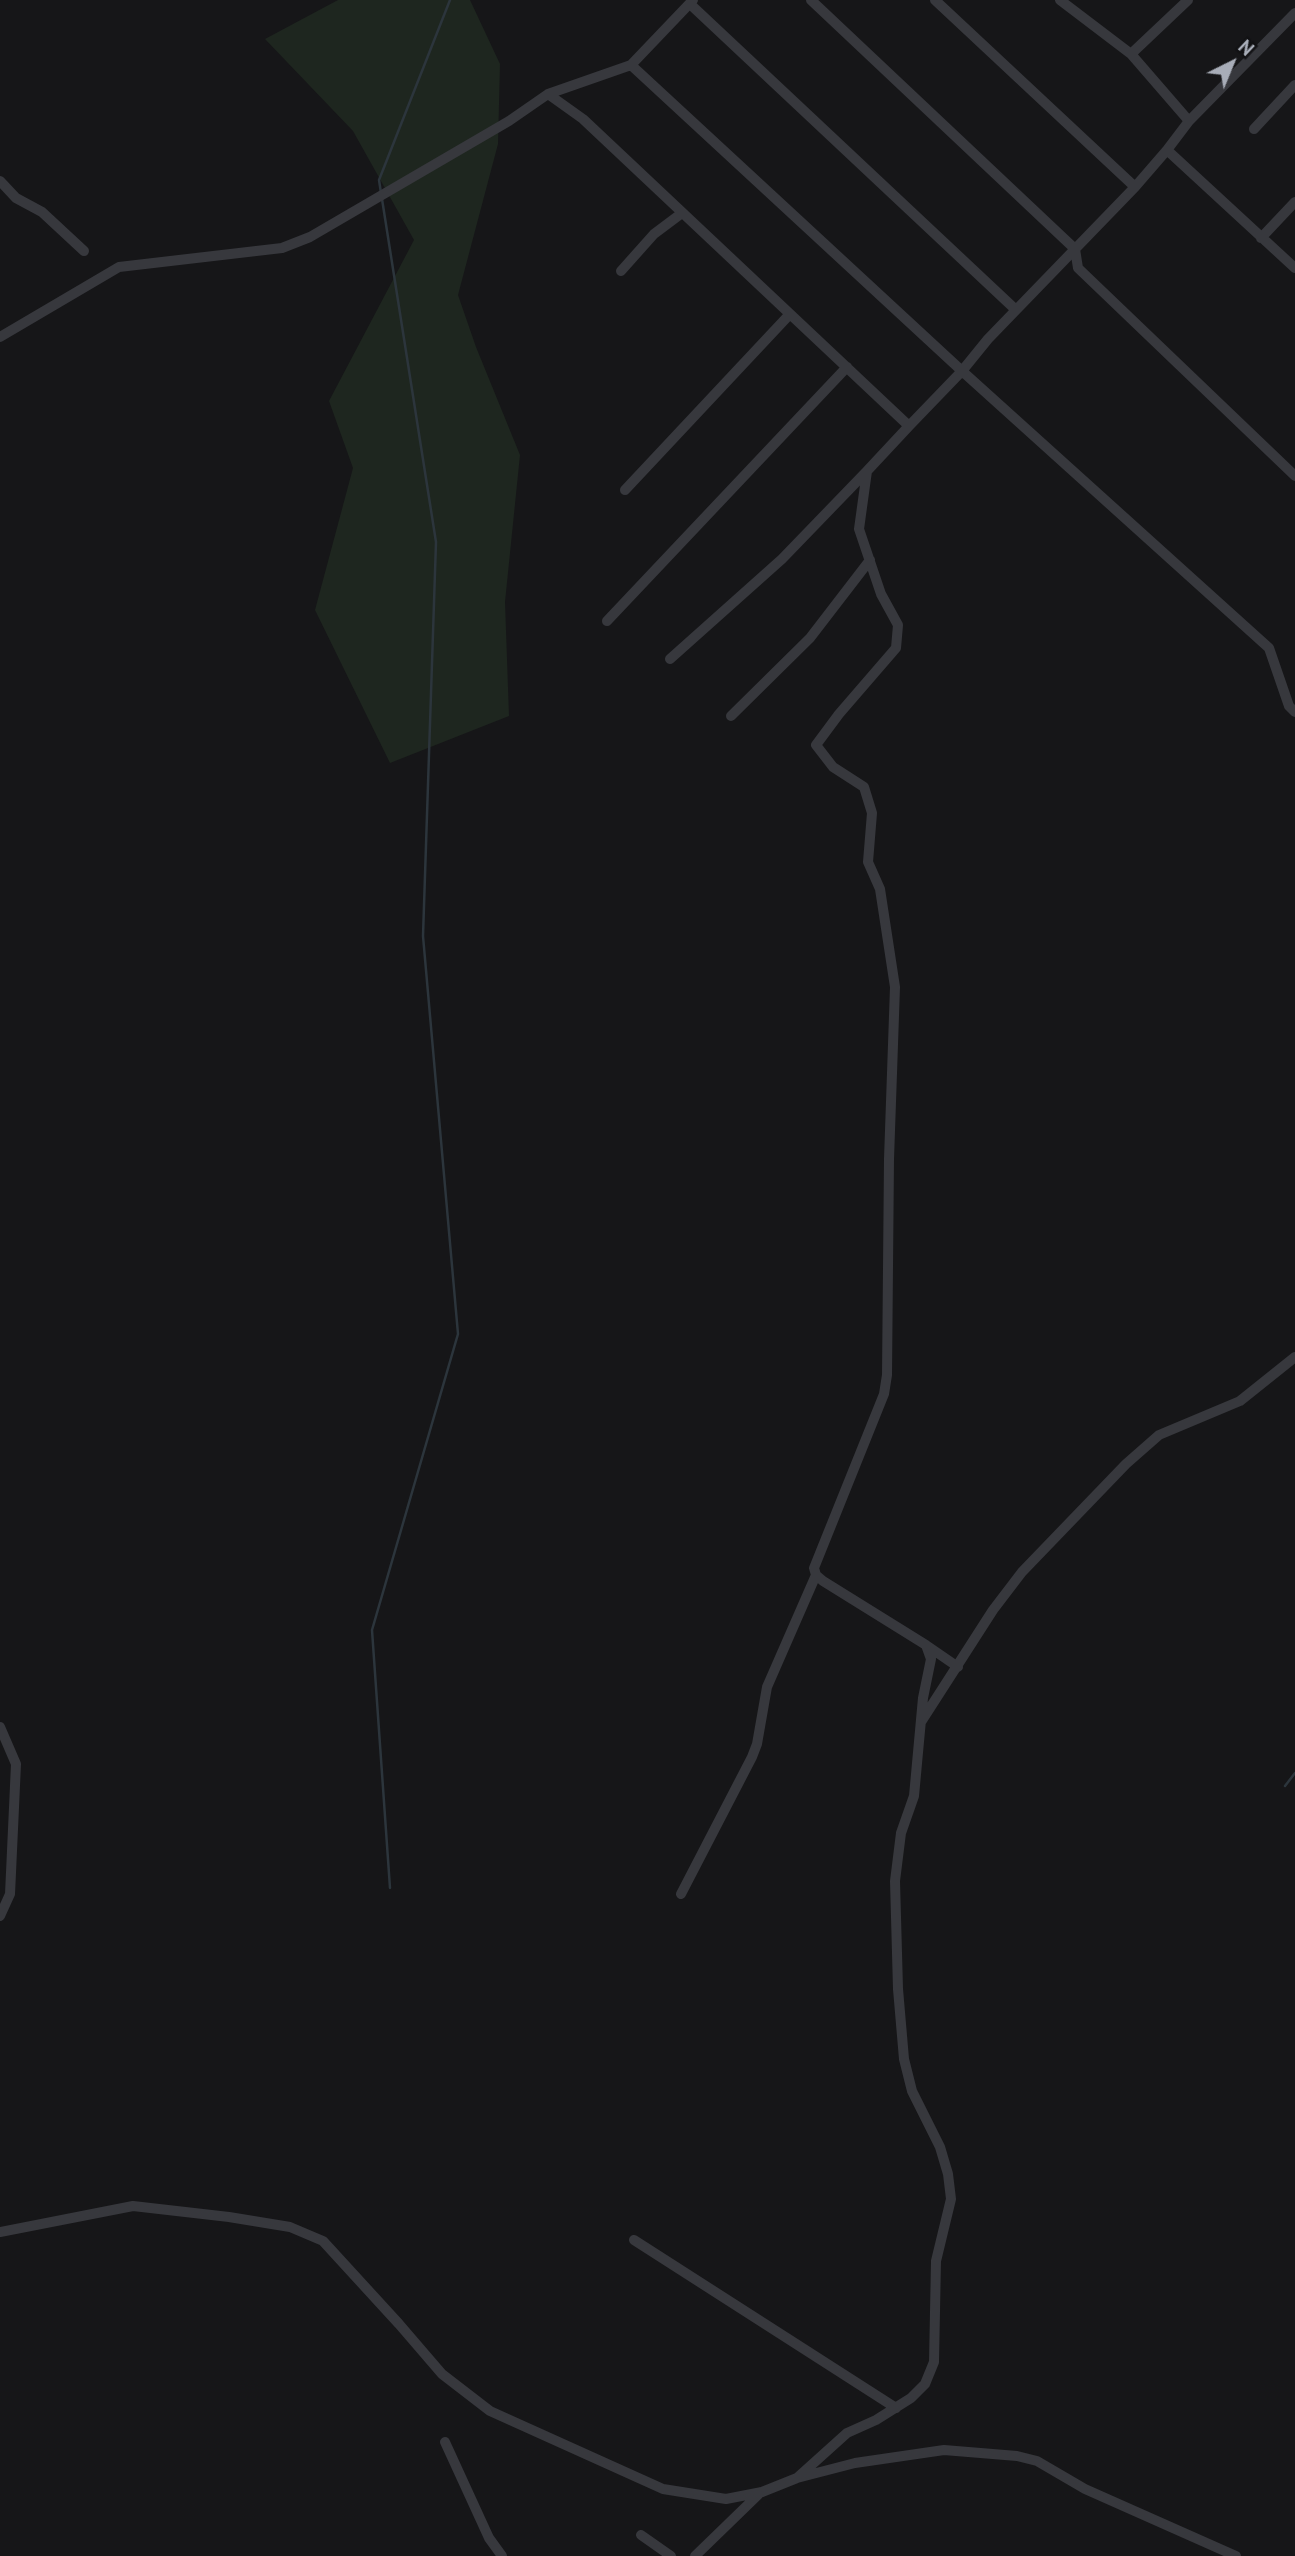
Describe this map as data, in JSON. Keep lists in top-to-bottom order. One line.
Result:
{"north":"top right"}
